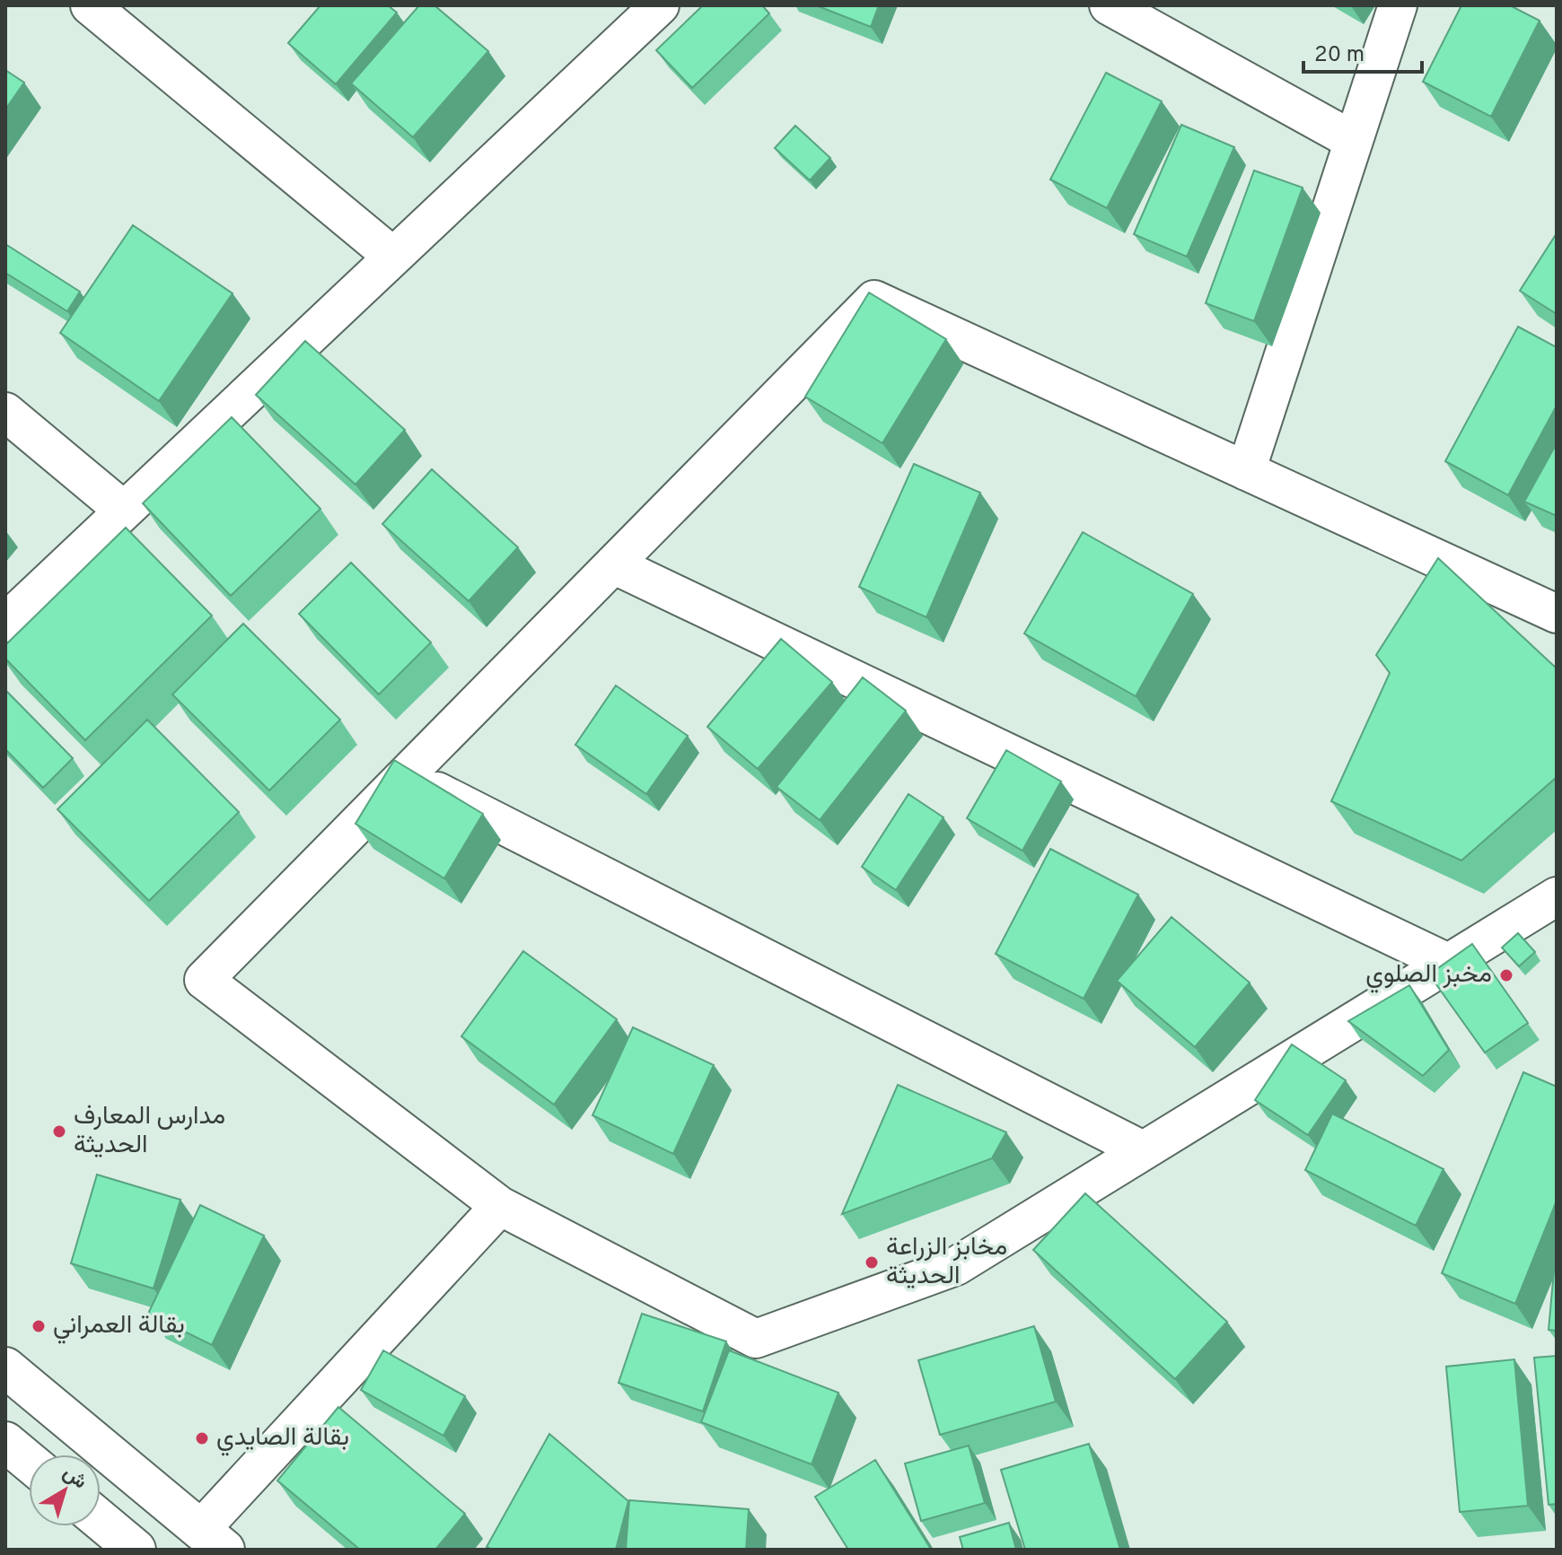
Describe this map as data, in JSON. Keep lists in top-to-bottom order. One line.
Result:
{"places":["مخبز الصلوي","مدارس المعارف الحديثة","مخابز الزراعة الحديثة","بقالة العمراني","بقالة الصايدي"],"scale_bar":"20 m","north":"top right"}
